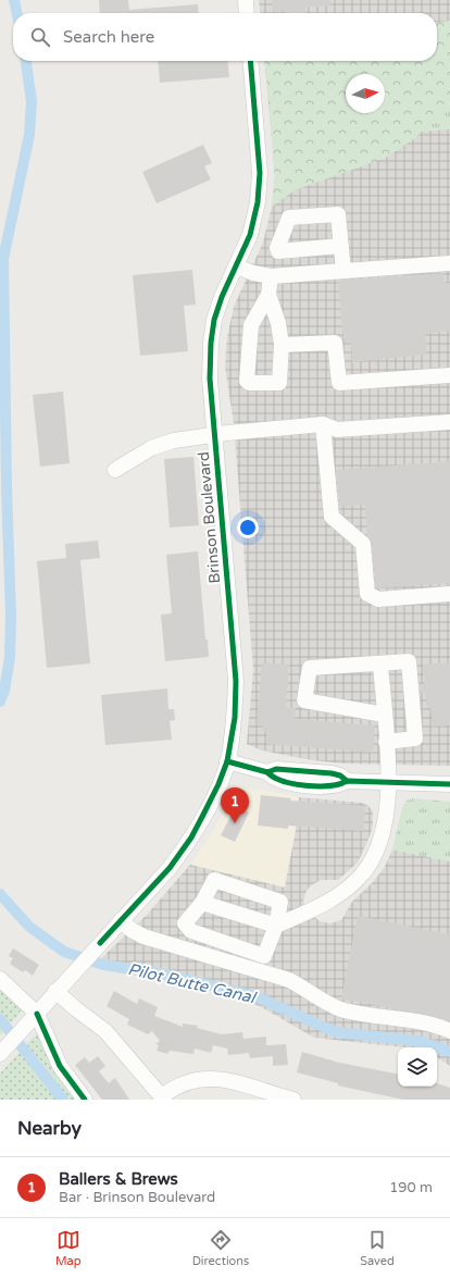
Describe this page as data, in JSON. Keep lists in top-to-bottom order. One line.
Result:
{"streets":{"street":["Brinson Boulevard"]},"water":["Pilot Butte Canal"],"north":"right","page":{"search":"Search here","pins":"1","heading":"Nearby","list":[{"mark":"1","name":"Ballers & Brews","note":"Bar · Brinson Boulevard","value":"190 m"}],"nav":["Map","Directions","Saved"]}}
